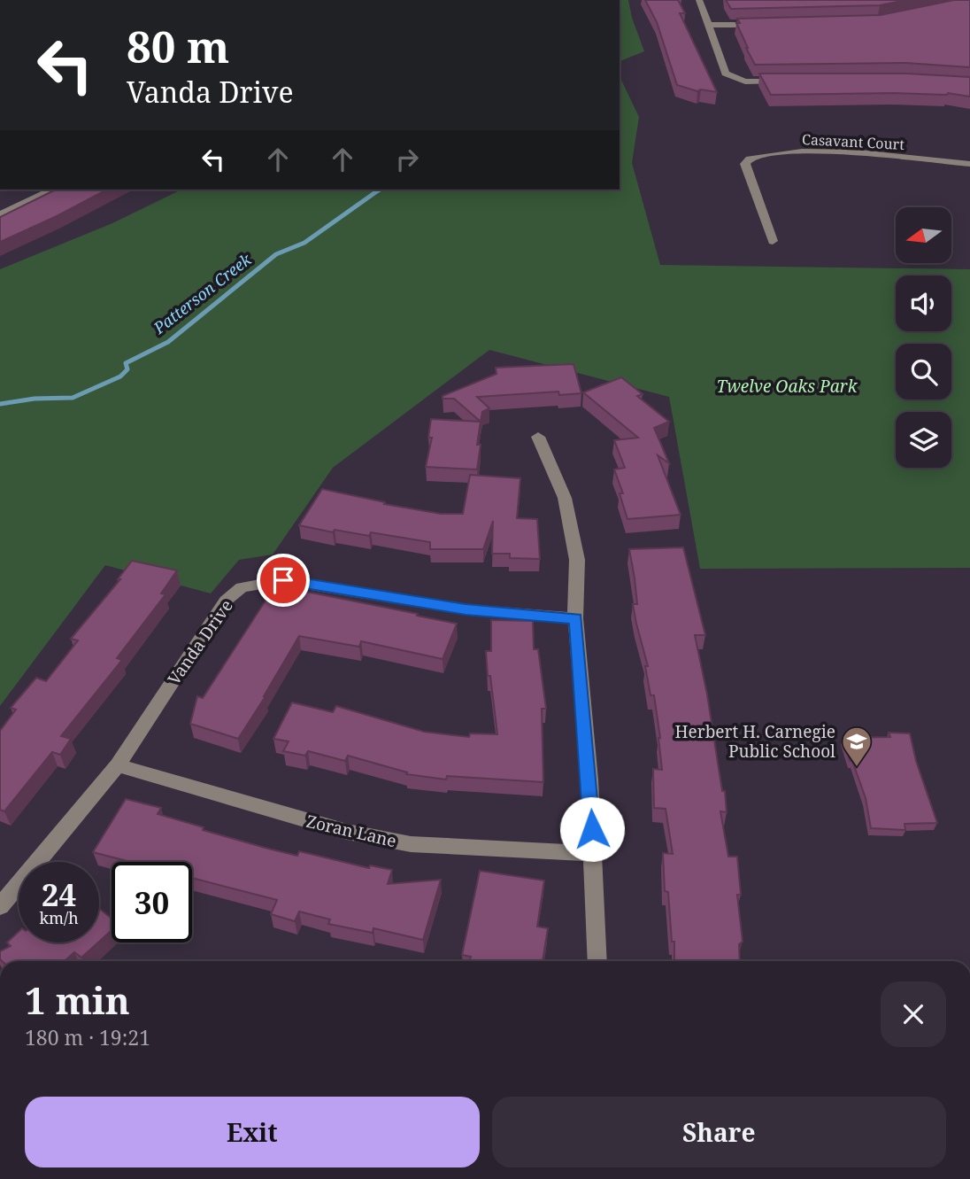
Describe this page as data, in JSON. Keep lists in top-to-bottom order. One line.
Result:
{"streets":{"street":["Casavant Court","Vanda Drive","Zoran Lane"]},"crossings":[["Vanda Drive","Zoran Lane"]],"water":["Patterson Creek"],"parks":["Twelve Oaks Park"],"places":{"school or university":["Herbert H. Carnegie Public School"]},"north":"left","page":{"turn":["80 m","Vanda Drive"],"speed":"24 km/h","limit":"30","heading":["1 min","180 m · 19:21"],"buttons":["Exit","Share"]}}
